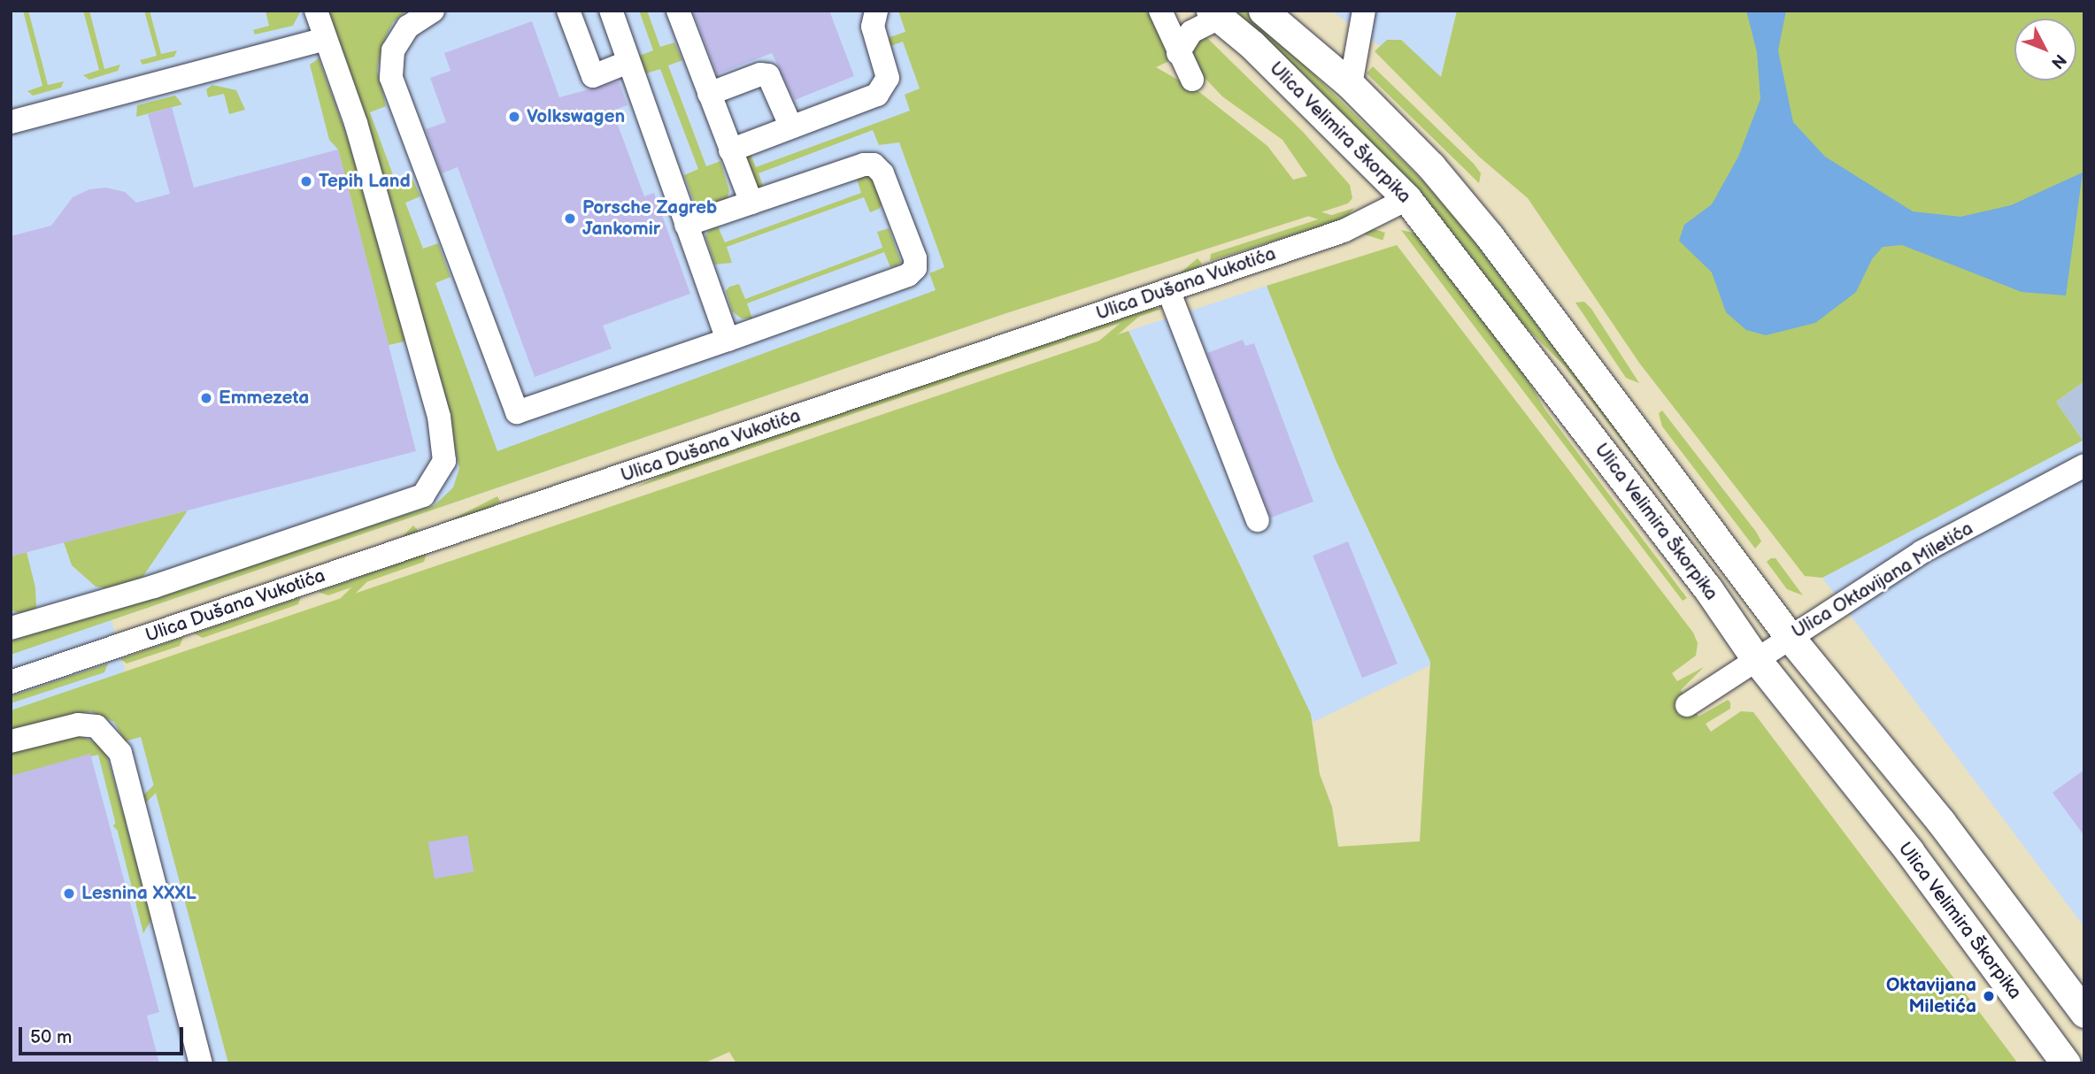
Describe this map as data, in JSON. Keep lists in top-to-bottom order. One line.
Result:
{"streets":{"main road":["Ulica Velimira Škorpika"],"street":["Ulica Dušana Vukotića","Ulica Oktavijana Miletića"]},"crossings":[["Ulica Velimira Škorpika","Ulica Dušana Vukotića"],["Ulica Velimira Škorpika","Ulica Oktavijana Miletića"]],"places":["Volkswagen","Tepih Land","Porsche Zagreb Jankomir","Emmezeta","Lesnina XXXL","Oktavijana Miletića"],"scale_bar":"50 m","north":"bottom right"}
